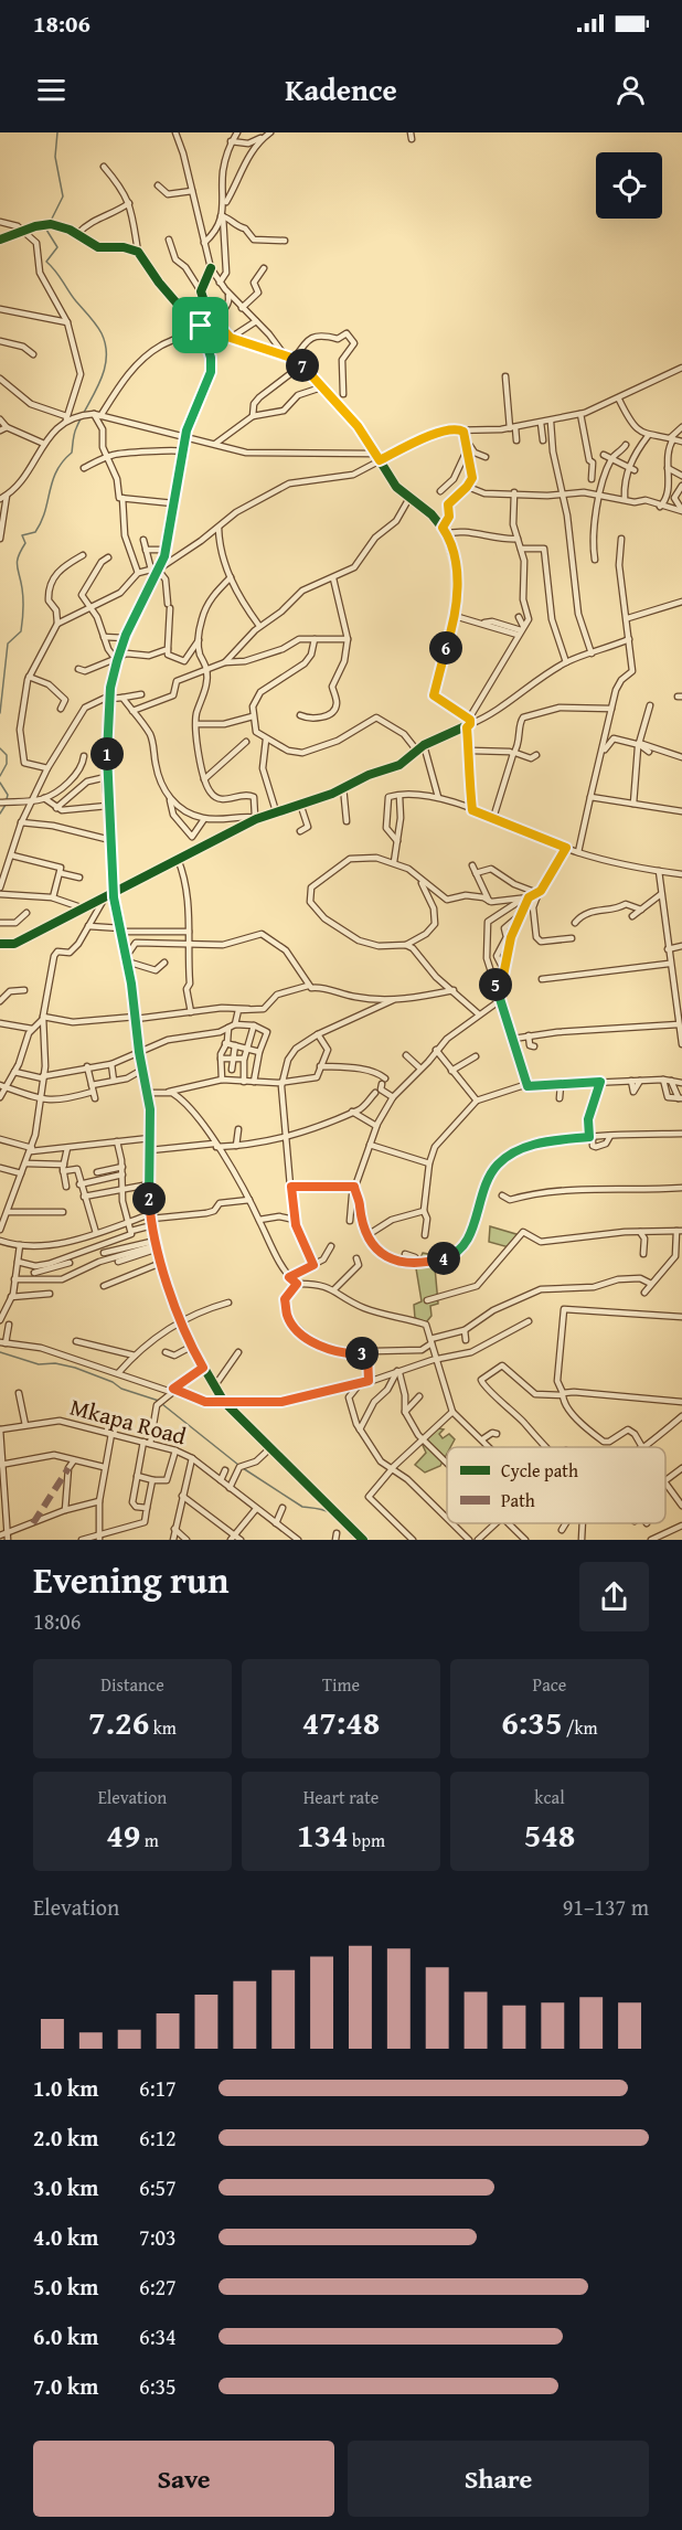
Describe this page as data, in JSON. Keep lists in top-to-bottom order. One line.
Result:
{"streets":{"street":["Mkapa Road"]},"legend":["Cycle path","Path"],"page":{"status":"18:06","header":"Kadence","pins":["7","6","1","5","2","4","3"],"heading":["Evening run","18:06"],"stats":[["Distance","7.26 km"],["Time","47:48"],["Pace","6:35 /km"],["Elevation","49 m"],["Heart rate","134 bpm"],["kcal","548"]],"chart":["Elevation","91–137 m"],"list":[{"name":"1.0 km","note":"6:17"},{"name":"2.0 km","note":"6:12"},{"name":"3.0 km","note":"6:57"},{"name":"4.0 km","note":"7:03"},{"name":"5.0 km","note":"6:27"},{"name":"6.0 km","note":"6:34"},{"name":"7.0 km","note":"6:35"}],"buttons":["Save","Share"]}}
